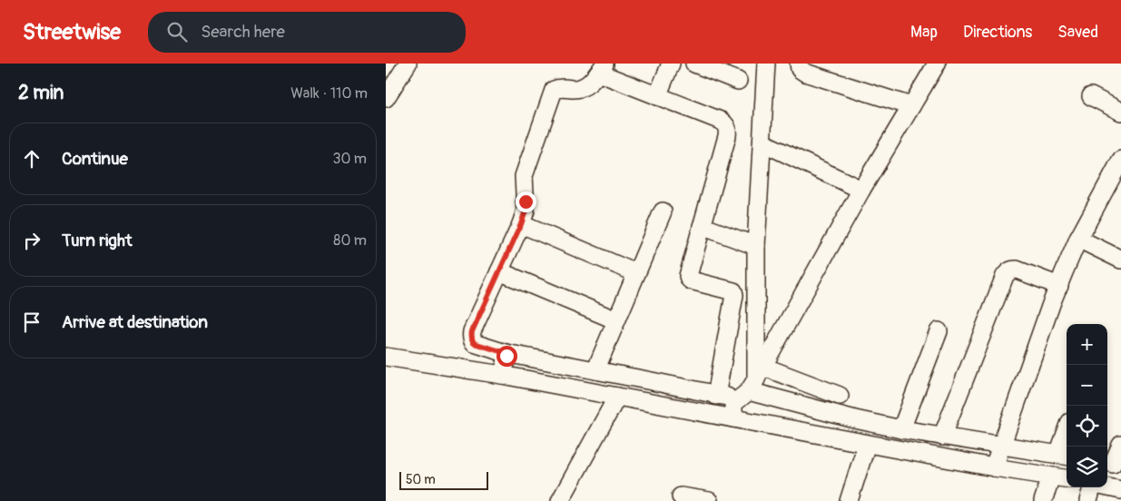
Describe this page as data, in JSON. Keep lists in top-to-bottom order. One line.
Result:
{"scale_bar":"50 m","page":{"header":"Streetwise","search":"Search here","nav":["Map","Directions","Saved"],"heading":["2 min","Walk · 110 m"],"list":[["Continue","30 m"],["Turn right","80 m"],"Arrive at destination"],"map_buttons":["+","−"],"scale":"50 m"}}
